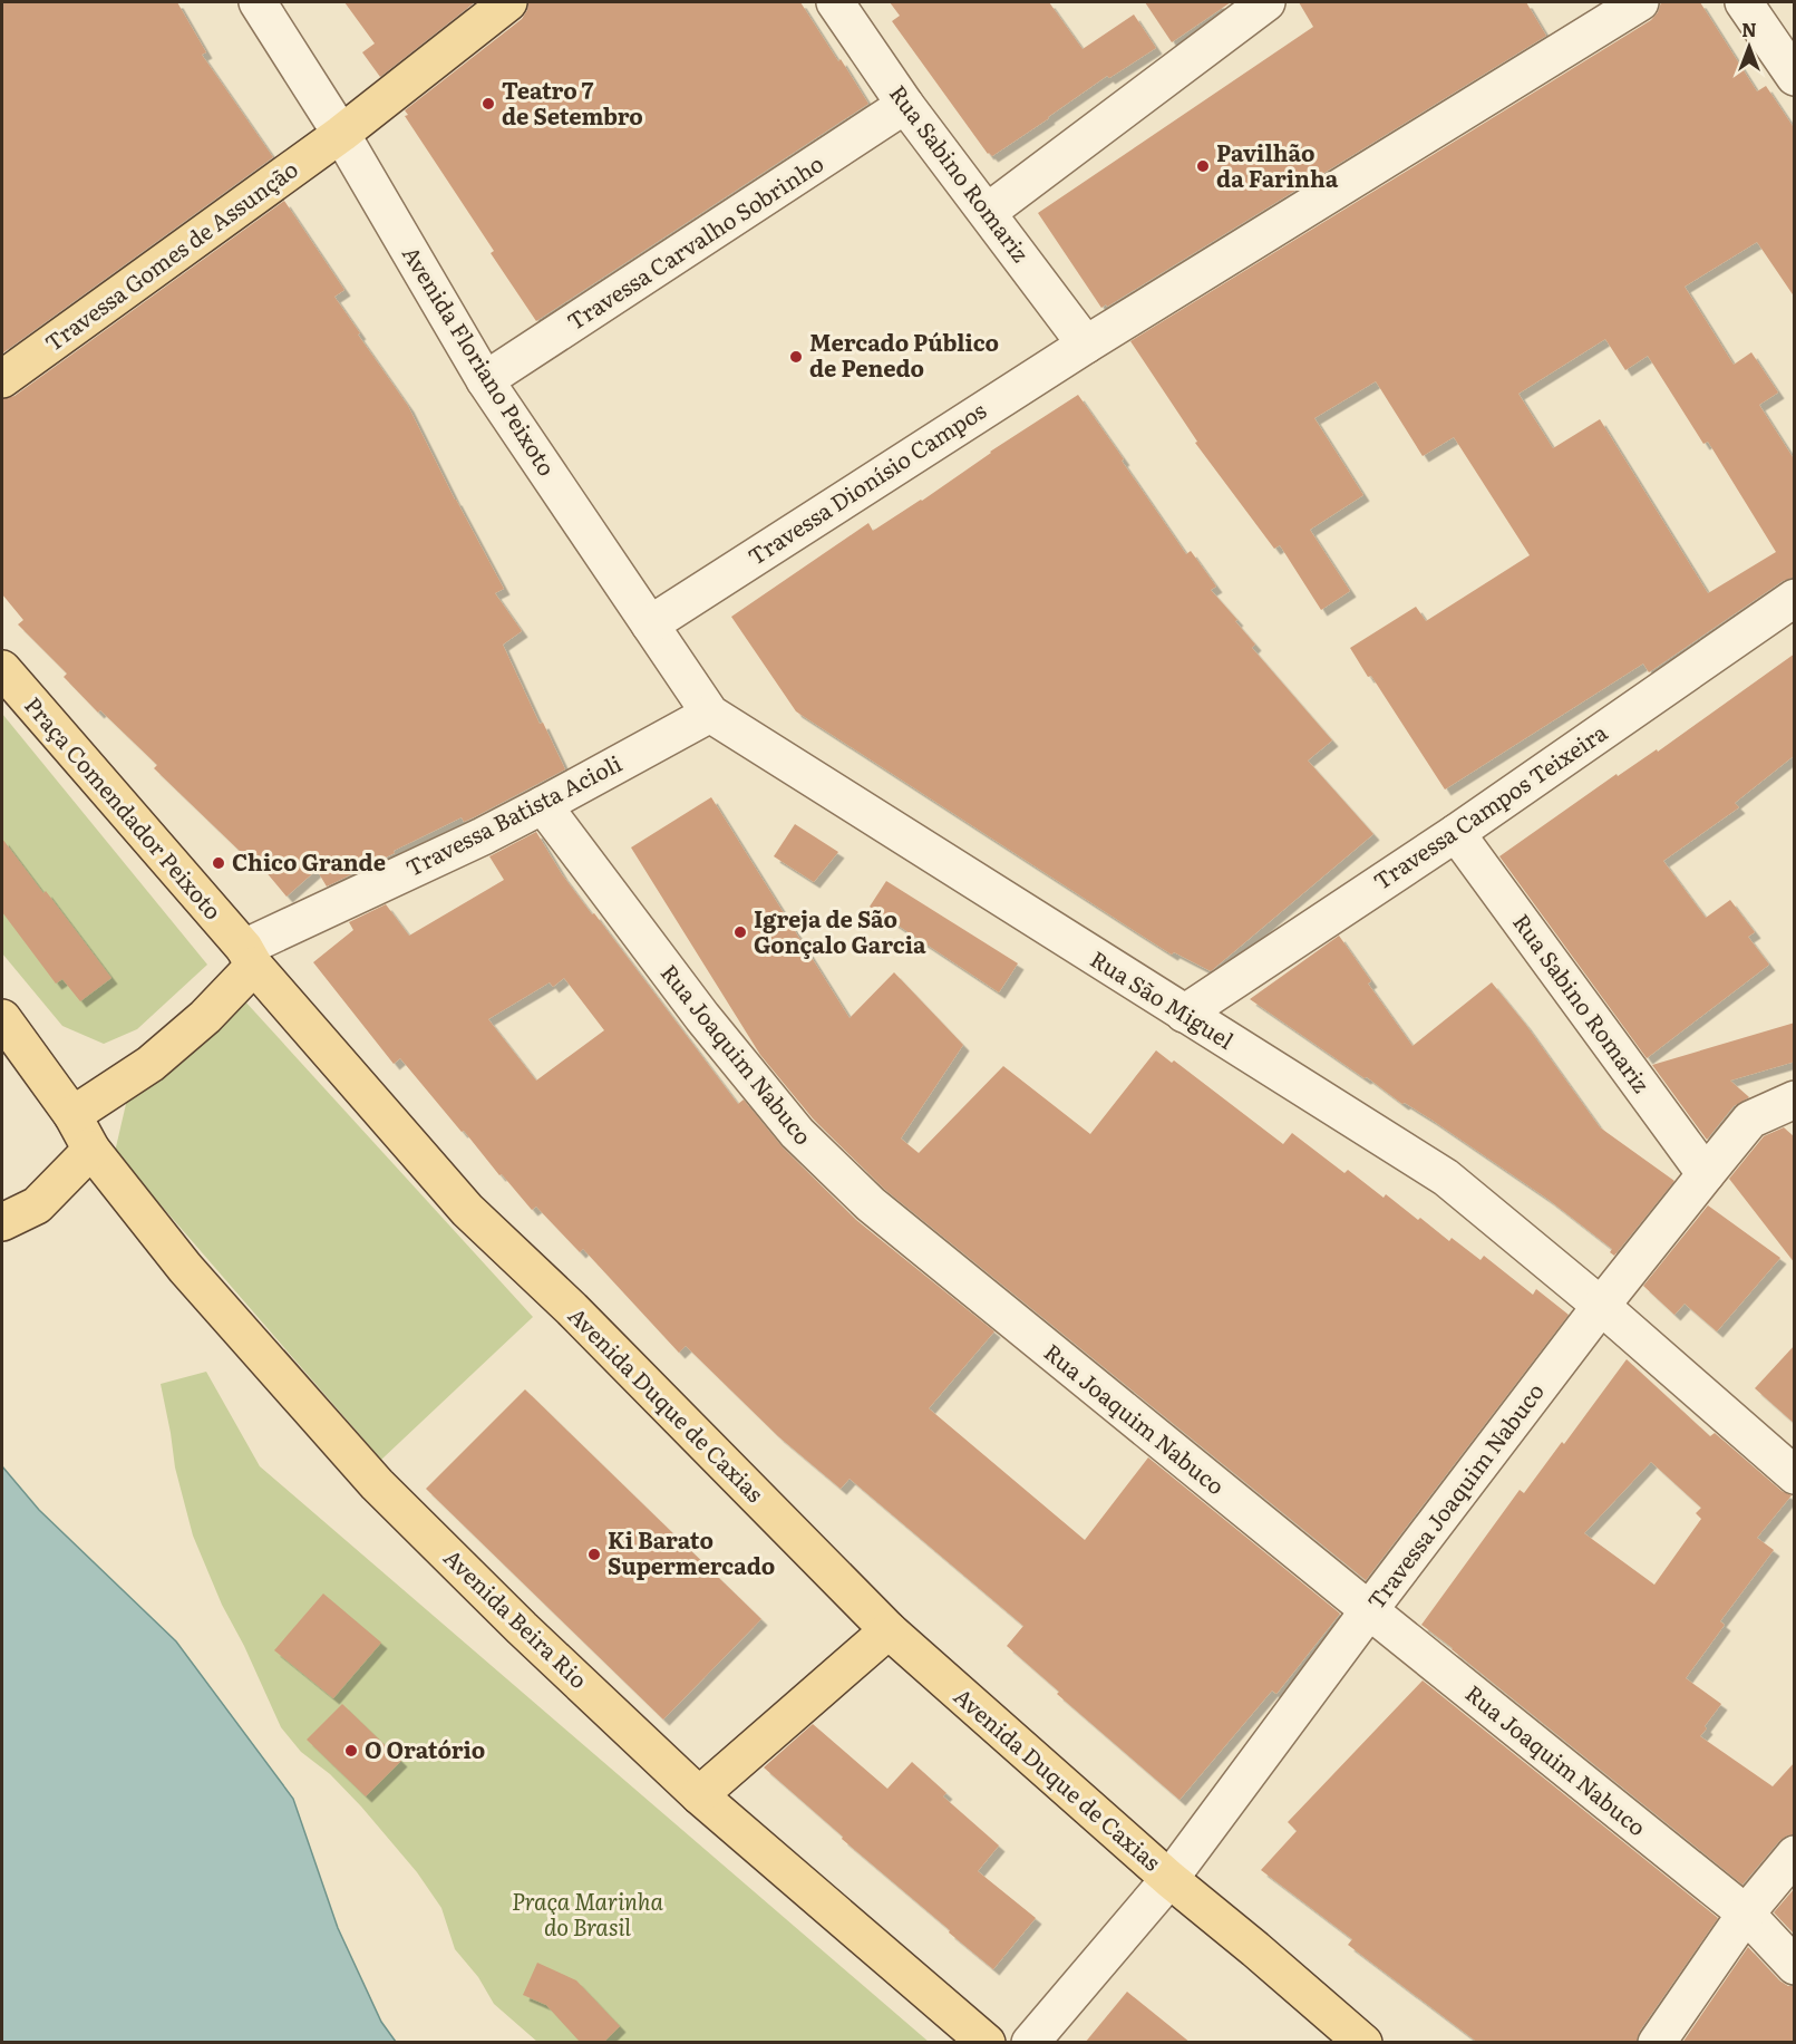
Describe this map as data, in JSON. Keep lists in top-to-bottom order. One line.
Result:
{"streets":{"main road":["Travessa Gomes de Assunção","Praça Comendador Peixoto","Avenida Duque de Caxias","Avenida Beira Rio"],"street":["Rua Sabino Romariz","Travessa Carvalho Sobrinho","Avenida Floriano Peixoto","Travessa Dionísio Campos","Travessa Campos Teixeira","Travessa Batista Acioli","Rua São Miguel","Rua Joaquim Nabuco","Travessa Joaquim Nabuco"]},"crossings":[["Rua Sabino Romariz","Travessa Carvalho Sobrinho"],["Rua Sabino Romariz","Travessa Dionísio Campos"],["Rua Sabino Romariz","Travessa Campos Teixeira"],["Rua Sabino Romariz","Travessa Joaquim Nabuco"],["Travessa Carvalho Sobrinho","Avenida Floriano Peixoto"],["Travessa Gomes de Assunção","Avenida Floriano Peixoto"],["Avenida Floriano Peixoto","Travessa Dionísio Campos"],["Avenida Floriano Peixoto","Travessa Batista Acioli"],["Avenida Floriano Peixoto","Rua São Miguel"],["Travessa Campos Teixeira","Rua São Miguel"],["Praça Comendador Peixoto","Travessa Batista Acioli"],["Praça Comendador Peixoto","Avenida Duque de Caxias"],["Travessa Batista Acioli","Rua São Miguel"],["Travessa Batista Acioli","Rua Joaquim Nabuco"],["Travessa Batista Acioli","Avenida Duque de Caxias"],["Rua São Miguel","Travessa Joaquim Nabuco"],["Rua Joaquim Nabuco","Travessa Joaquim Nabuco"],["Avenida Duque de Caxias","Travessa Joaquim Nabuco"]],"parks":["Praça Marinha do Brasil"],"places":["Teatro 7 de Setembro","Pavilhão da Farinha","Mercado Público de Penedo","Chico Grande","Igreja de São Gonçalo Garcia","Ki Barato Supermercado","O Oratório"],"north":"top"}
